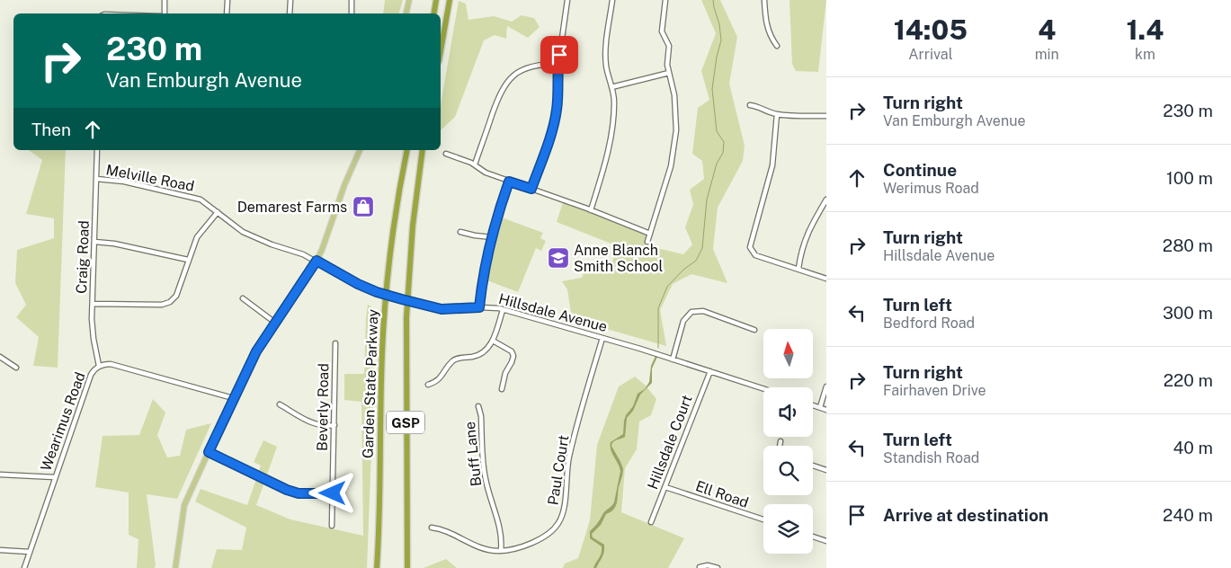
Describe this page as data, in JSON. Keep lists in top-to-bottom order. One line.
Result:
{"streets":{"highway":["Garden State Parkway","GSP"],"street":["Melville Road","Craig Road","Hillsdale Avenue","Beverly Road","Wearimus Road","Hillsdale Court","Buff Lane","Paul Court","Ell Road"]},"crossings":[["Melville Road","Craig Road"],["Melville Road","Hillsdale Avenue"],["Craig Road","Wearimus Road"],["Hillsdale Avenue","Hillsdale Court"],["Hillsdale Avenue","Paul Court"],["Hillsdale Court","Ell Road"],["Buff Lane","Paul Court"]],"places":{"shop":["Demarest Farms"],"school or university":["Anne Blanch Smith School"]},"north":"top","page":{"eta":["14:05","Arrival","4","min","1.4","km"],"turn":["230 m","Van Emburgh Avenue"],"list":[{"name":"Turn right","note":"Van Emburgh Avenue","value":"230 m"},{"name":"Continue","note":"Werimus Road","value":"100 m"},{"name":"Turn right","note":"Hillsdale Avenue","value":"280 m"},{"name":"Turn left","note":"Bedford Road","value":"300 m"},{"name":"Turn right","note":"Fairhaven Drive","value":"220 m"},{"name":"Turn left","note":"Standish Road","value":"40 m"},{"name":"Arrive at destination","value":"240 m"}],"then":"Then"}}
